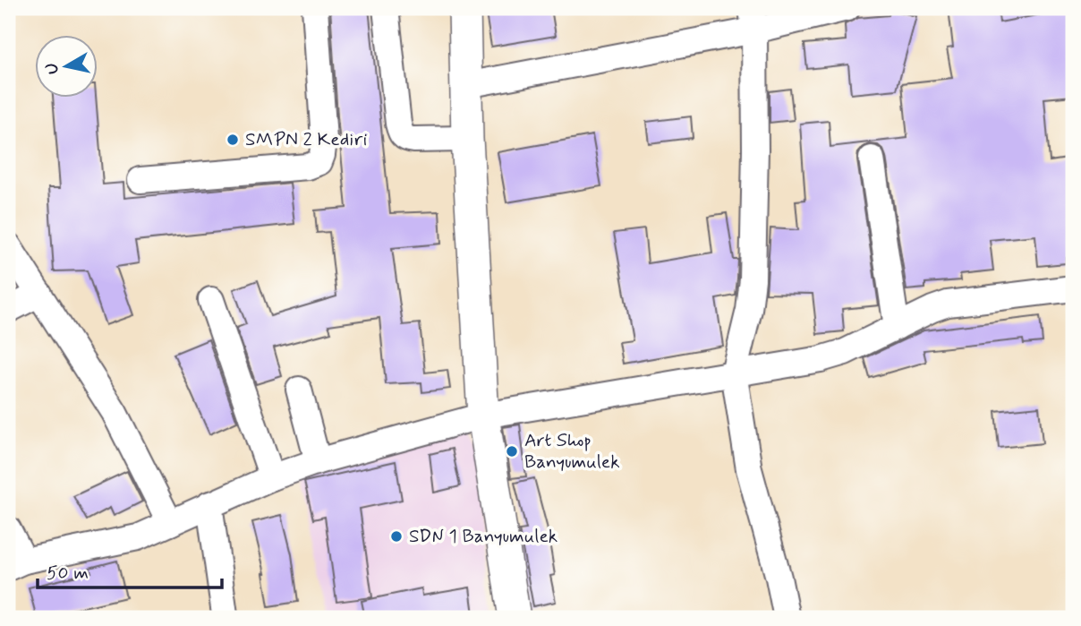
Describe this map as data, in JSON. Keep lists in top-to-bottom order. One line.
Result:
{"places":["SMPN 2 Kediri","Art Shop Banyumulek","SDN 1 Banyumulek"],"scale_bar":"50 m","north":"left"}
